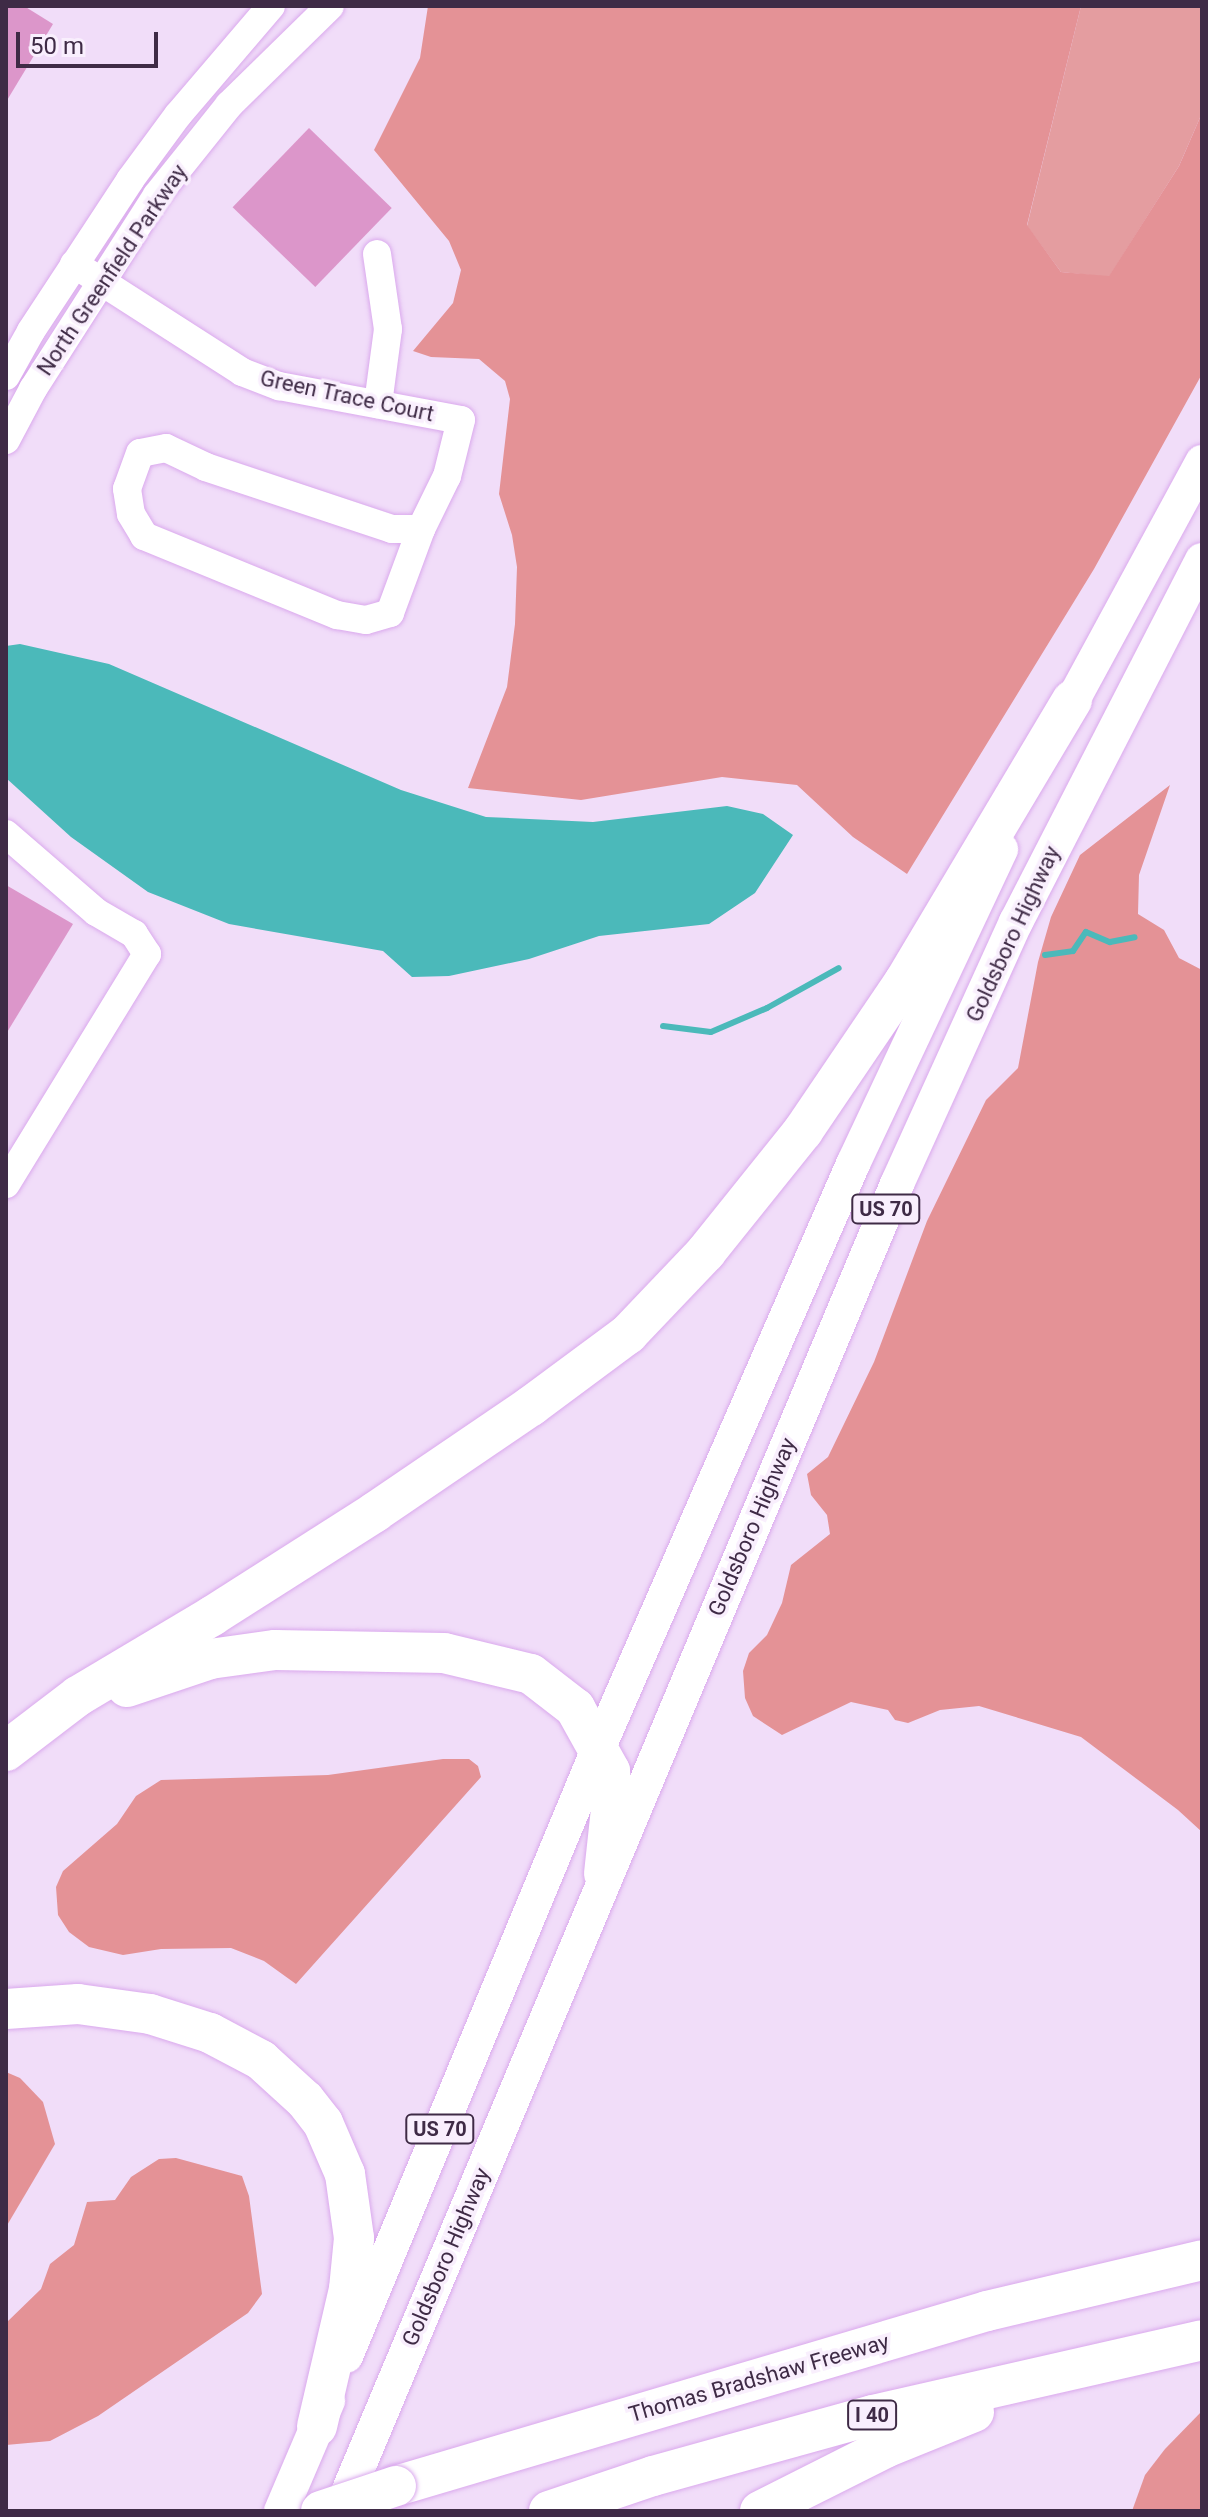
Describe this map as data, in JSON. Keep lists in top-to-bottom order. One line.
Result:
{"streets":{"highway":["Thomas Bradshaw Freeway","I 40"],"main road":["Goldsboro Highway","US 70"],"street":["North Greenfield Parkway","Green Trace Court"]},"crossings":[["North Greenfield Parkway","Green Trace Court"]],"scale_bar":"50 m"}
